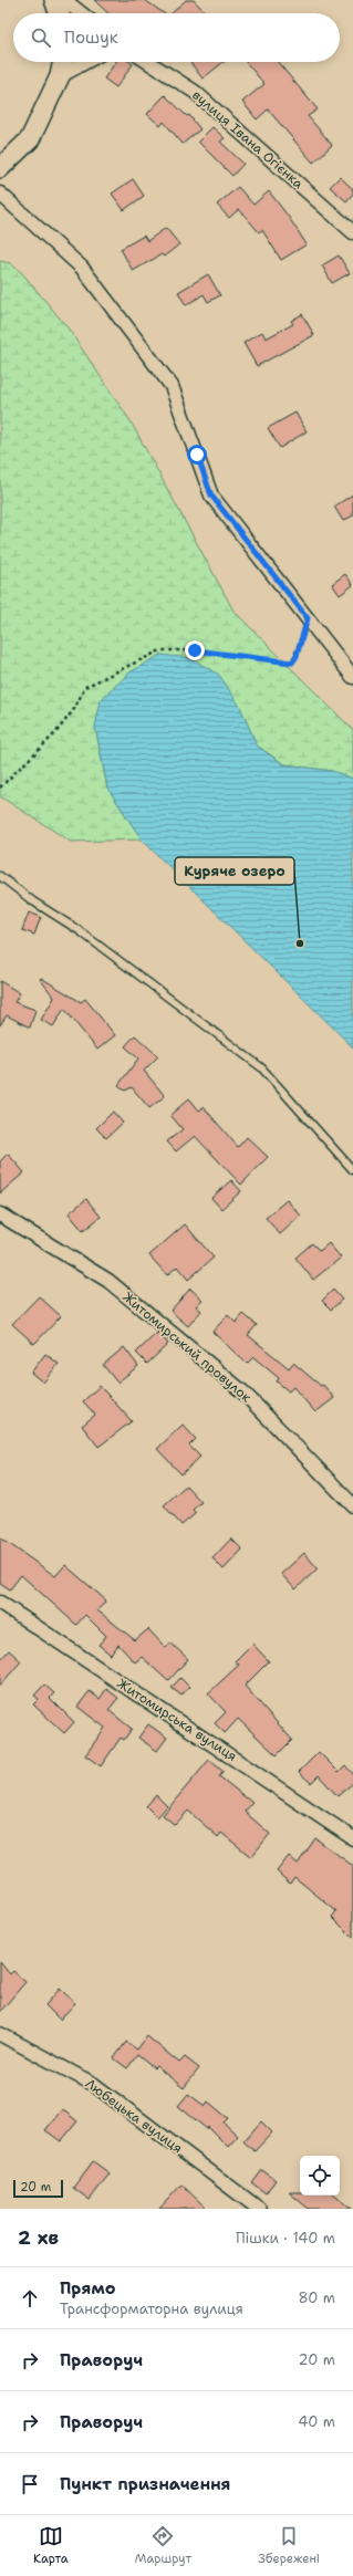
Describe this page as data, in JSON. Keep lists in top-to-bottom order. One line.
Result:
{"streets":{"street":["вулиця Івана Огієнка","Житомирський провулок","Житомирська вулиця","Любецька вулиця"]},"places":["Куряче озеро"],"scale_bar":"20 m","page":{"search":"Пошук","scale":"20 m","heading":["2 хв","Пішки · 140 m"],"list":[["Прямо","Трансформаторна вулиця","80 m"],["Праворуч","20 m"],["Праворуч","40 m"],"Пункт призначення"],"nav":["Карта","Маршрут","Збережені"]}}
